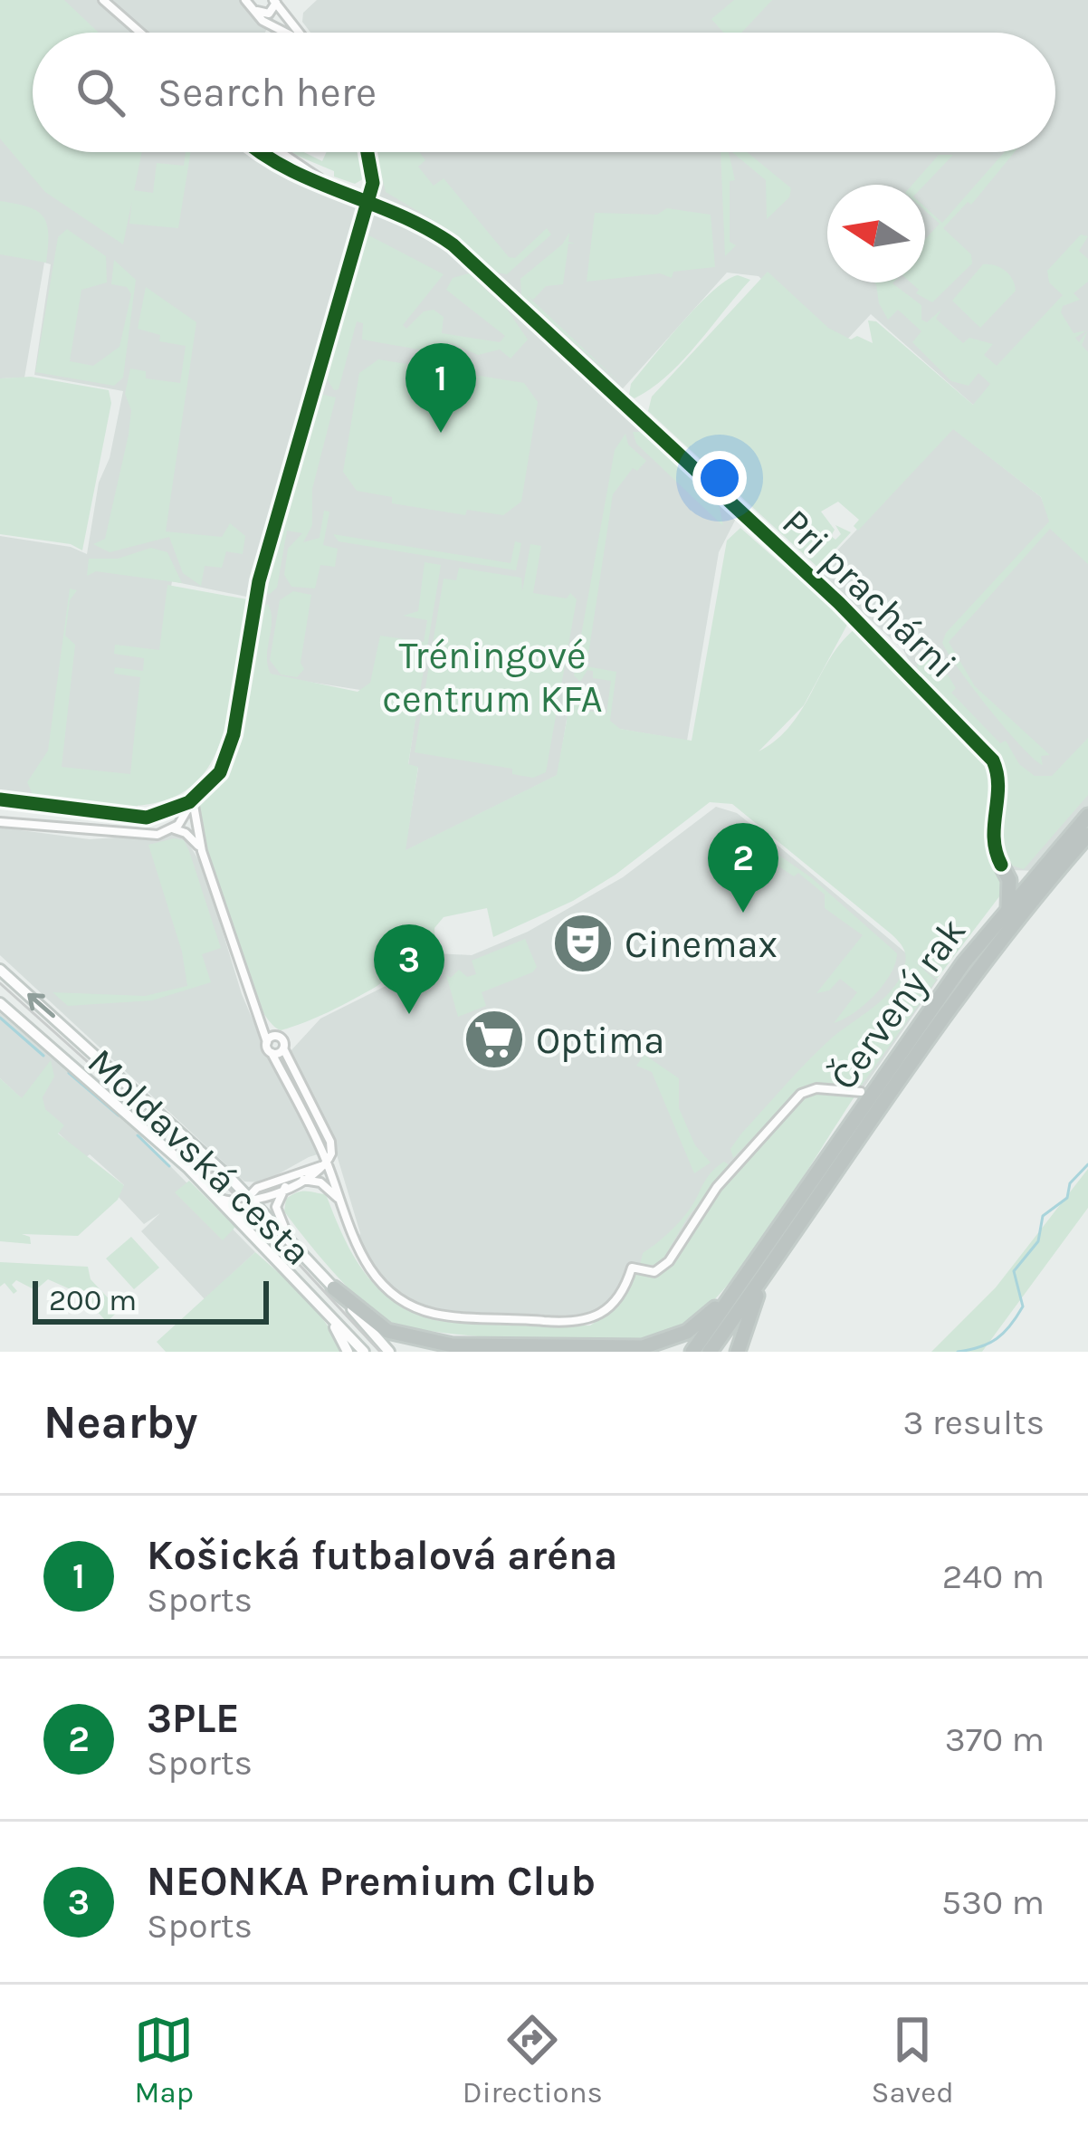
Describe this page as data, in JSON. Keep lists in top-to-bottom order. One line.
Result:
{"streets":{"highway":["Červený rak"],"street":["Pri prachárni","Moldavská cesta"]},"parks":["Tréningové centrum KFA"],"places":{"theatre":["Cinemax"],"supermarket":["Optima"]},"scale_bar":"200 m","north":"left","page":{"search":"Search here","pins":["1","2","3"],"scale":"200 m","heading":["Nearby","3 results"],"list":[{"mark":"1","name":"Košická futbalová aréna","note":"Sports","value":"240 m"},{"mark":"2","name":"3PLE","note":"Sports","value":"370 m"},{"mark":"3","name":"NEONKA Premium Club","note":"Sports","value":"530 m"}],"nav":["Map","Directions","Saved"]}}
